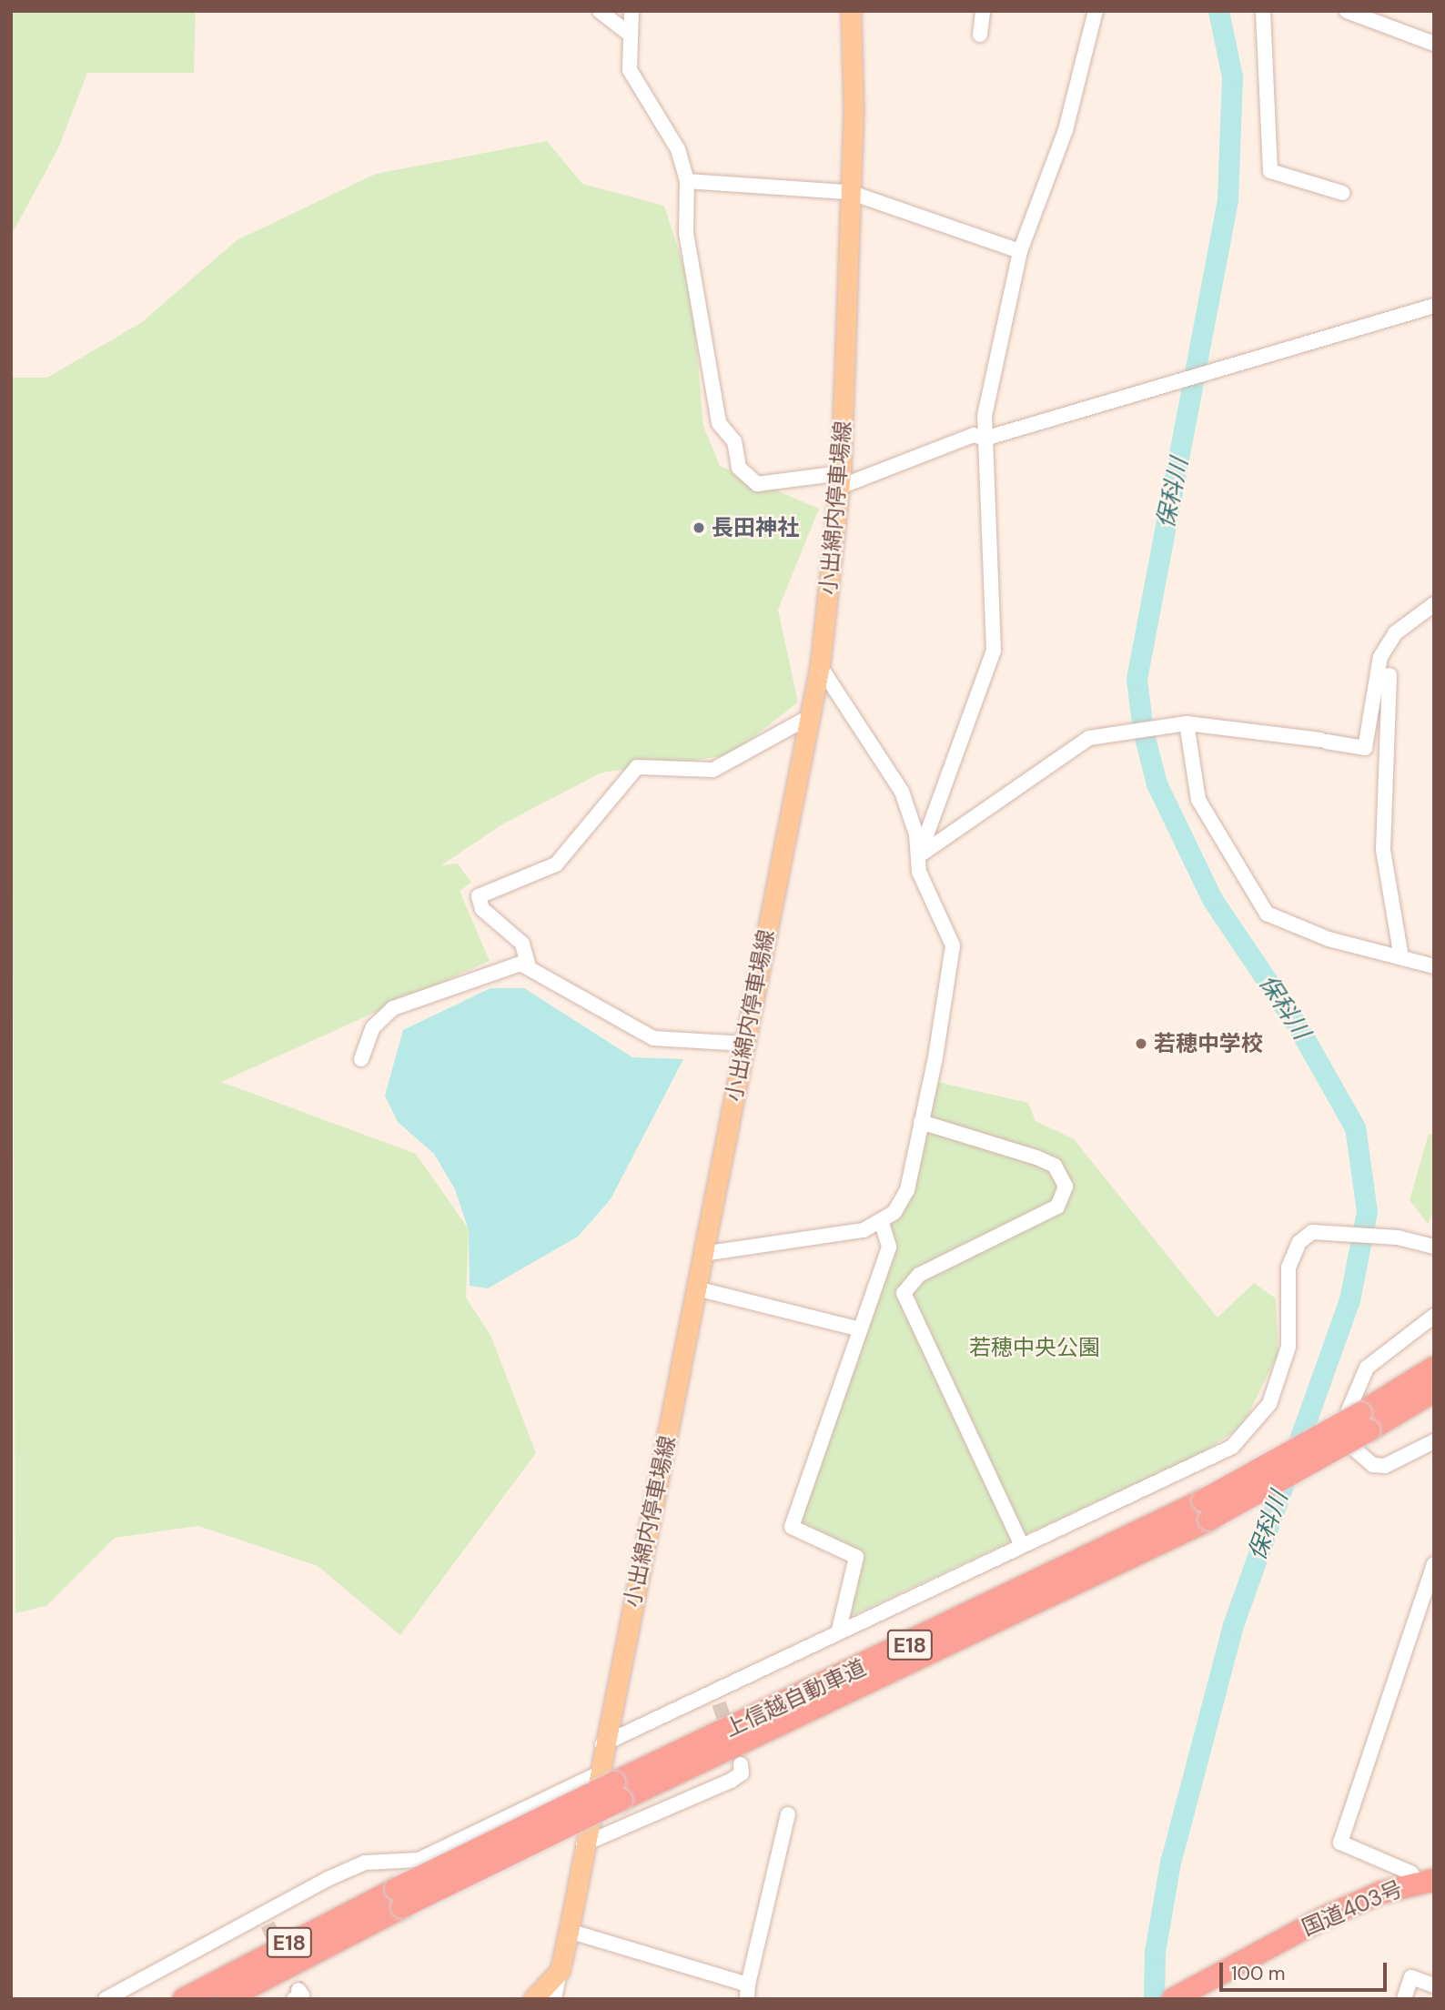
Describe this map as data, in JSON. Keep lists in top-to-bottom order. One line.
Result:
{"streets":{"highway":["E18","上信越自動車道","国道403号"],"main road":["小出綿内停車場線"]},"crossings":[["小出綿内停車場線","上信越自動車道"]],"water":["保科川"],"parks":["若穂中央公園"],"places":["長田神社","若穂中学校"],"scale_bar":"100 m"}
